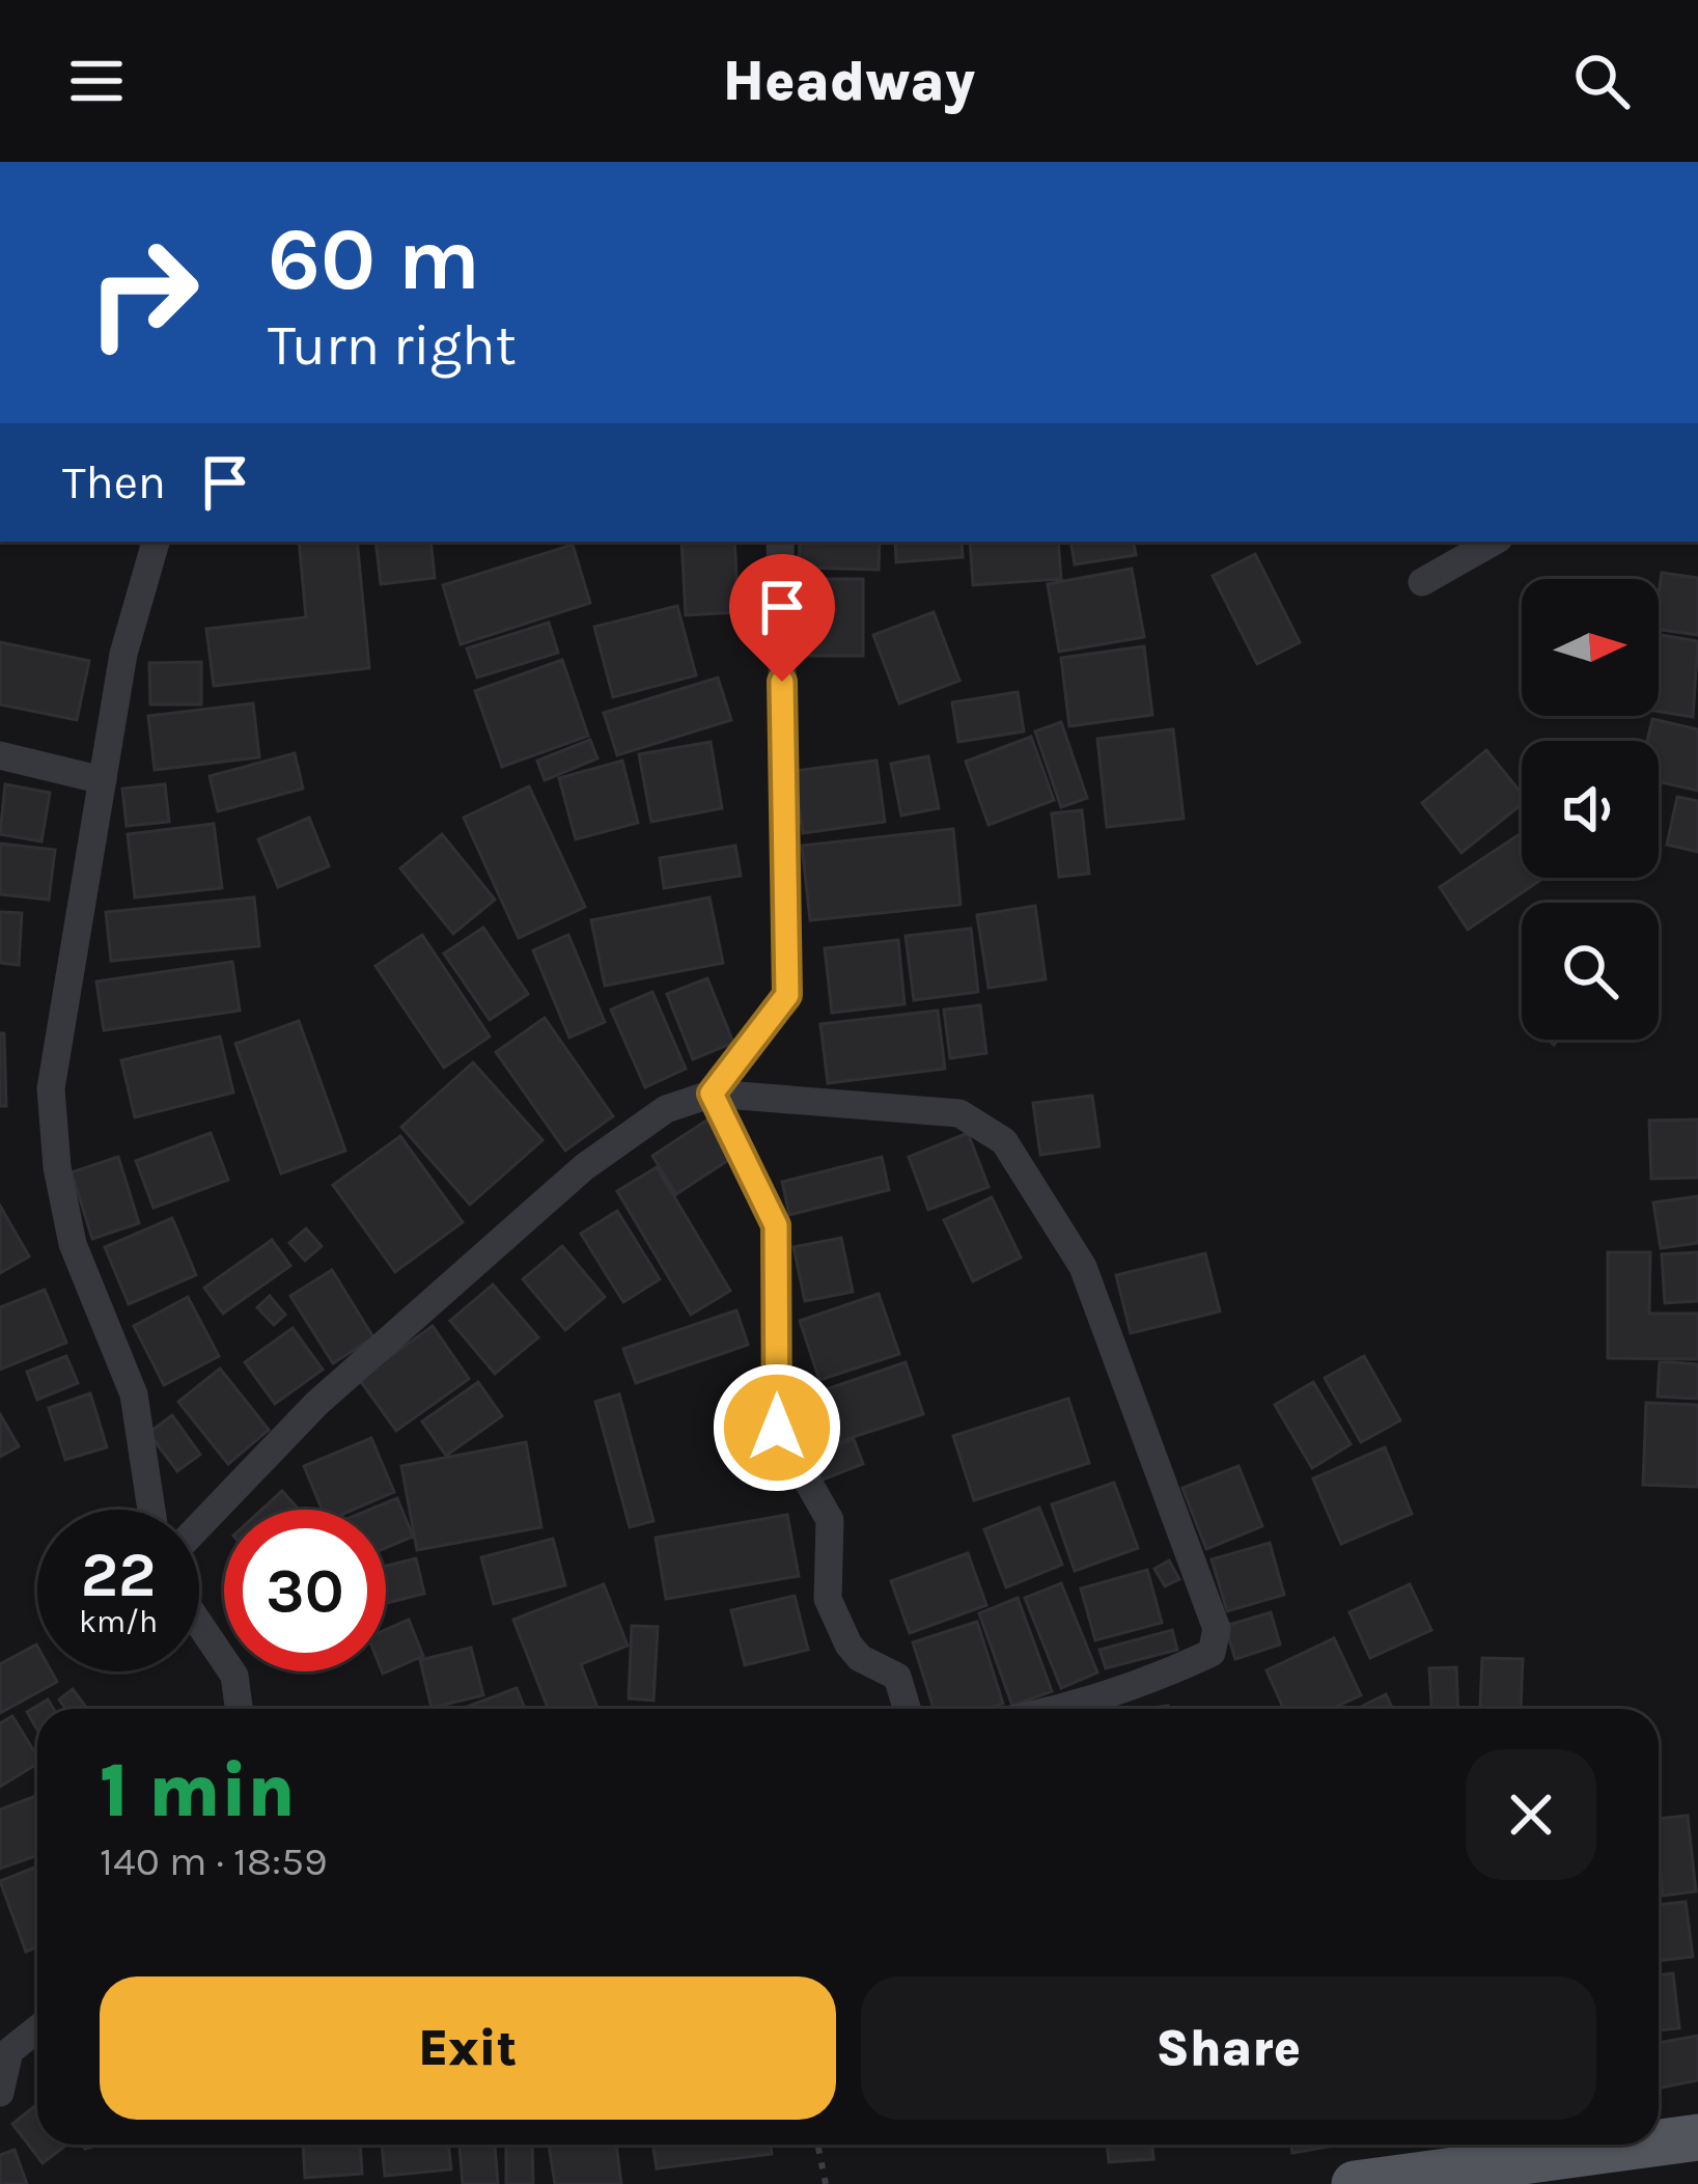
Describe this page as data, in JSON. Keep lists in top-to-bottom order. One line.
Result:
{"north":"right","page":{"header":"Headway","turn":["60 m","Turn right"],"then":"Then","speed":"22 km/h","limit":"30","heading":["1 min","140 m · 18:59"],"buttons":["Exit","Share"]}}
